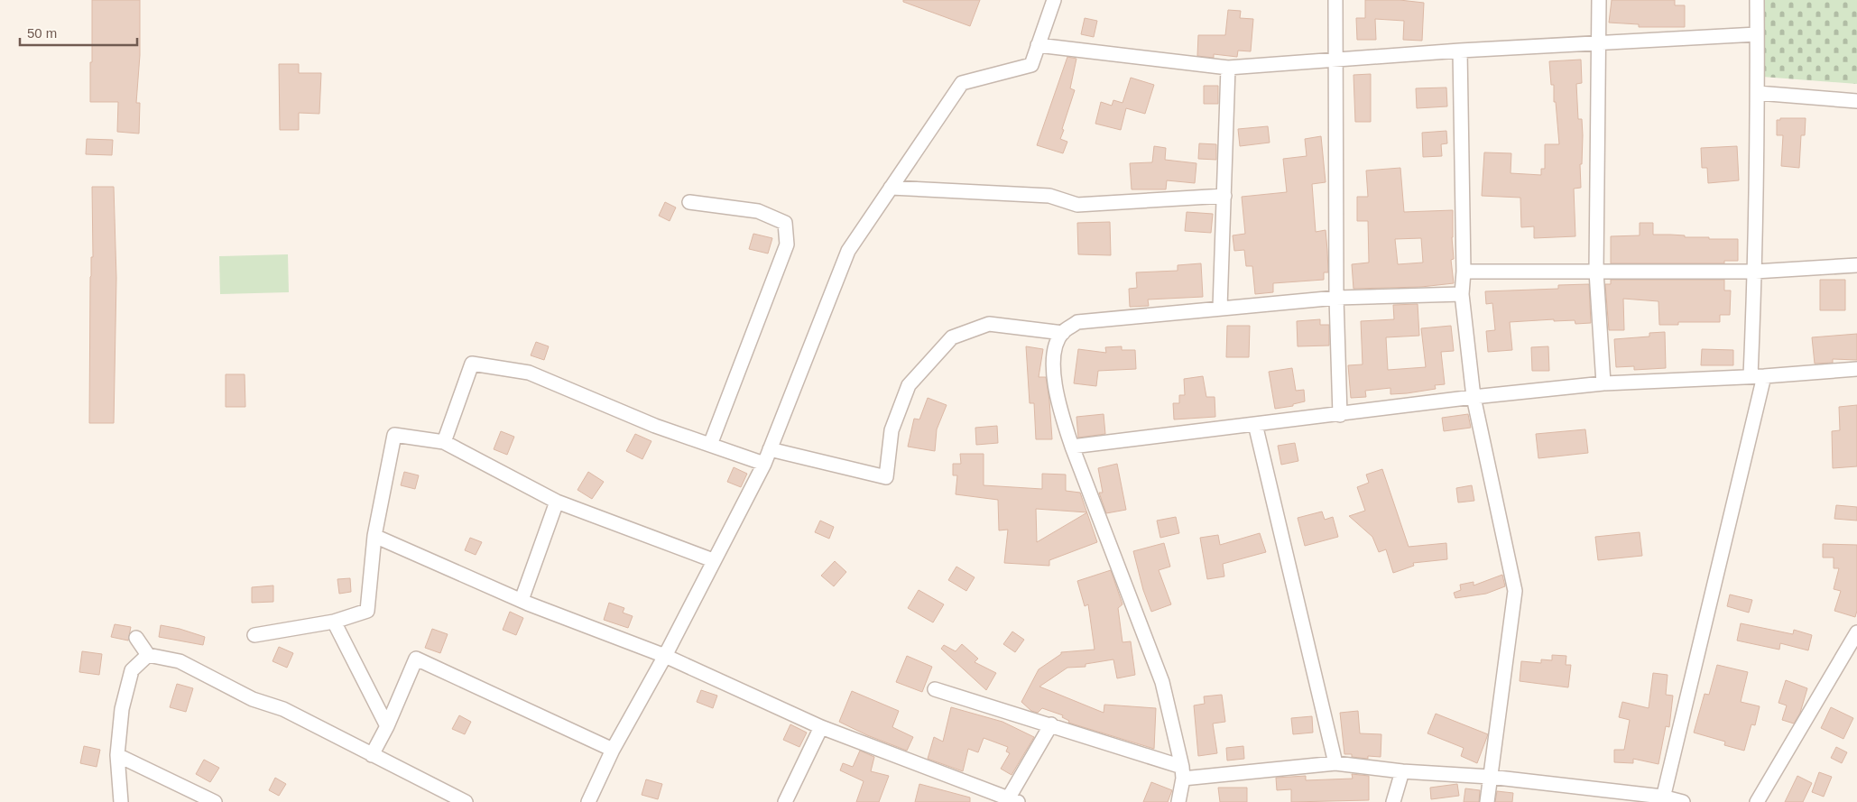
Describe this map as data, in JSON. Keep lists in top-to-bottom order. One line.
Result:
{"scale_bar":"50 m"}
